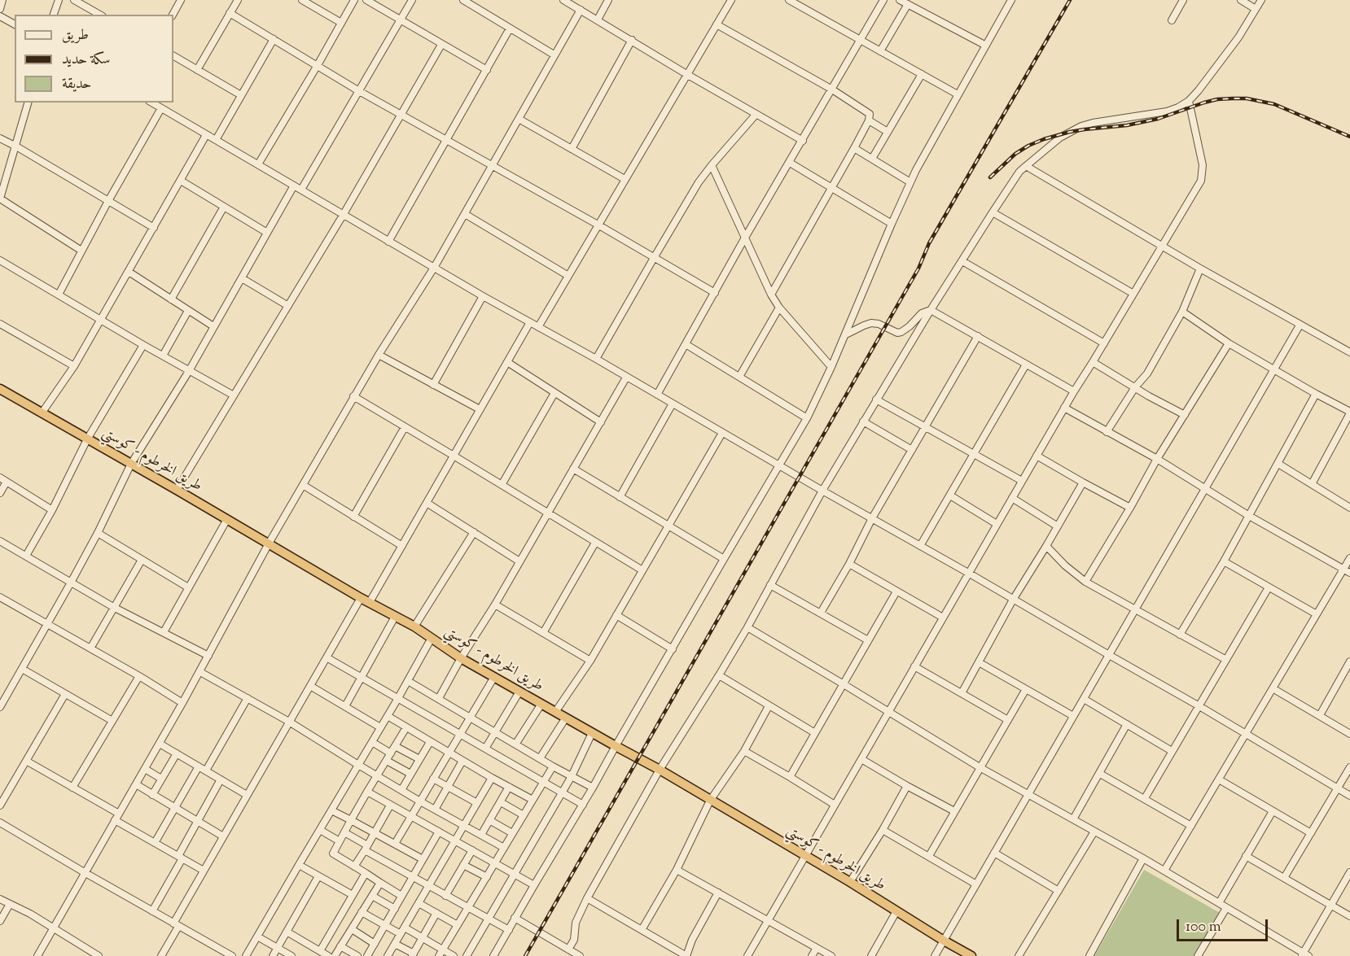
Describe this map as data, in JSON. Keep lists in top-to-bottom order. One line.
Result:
{"streets":{"highway":["طريق الخرطوم - كوستي"]},"legend":["طريق","سكة حديد","حديقة"],"scale_bar":"100 m"}
